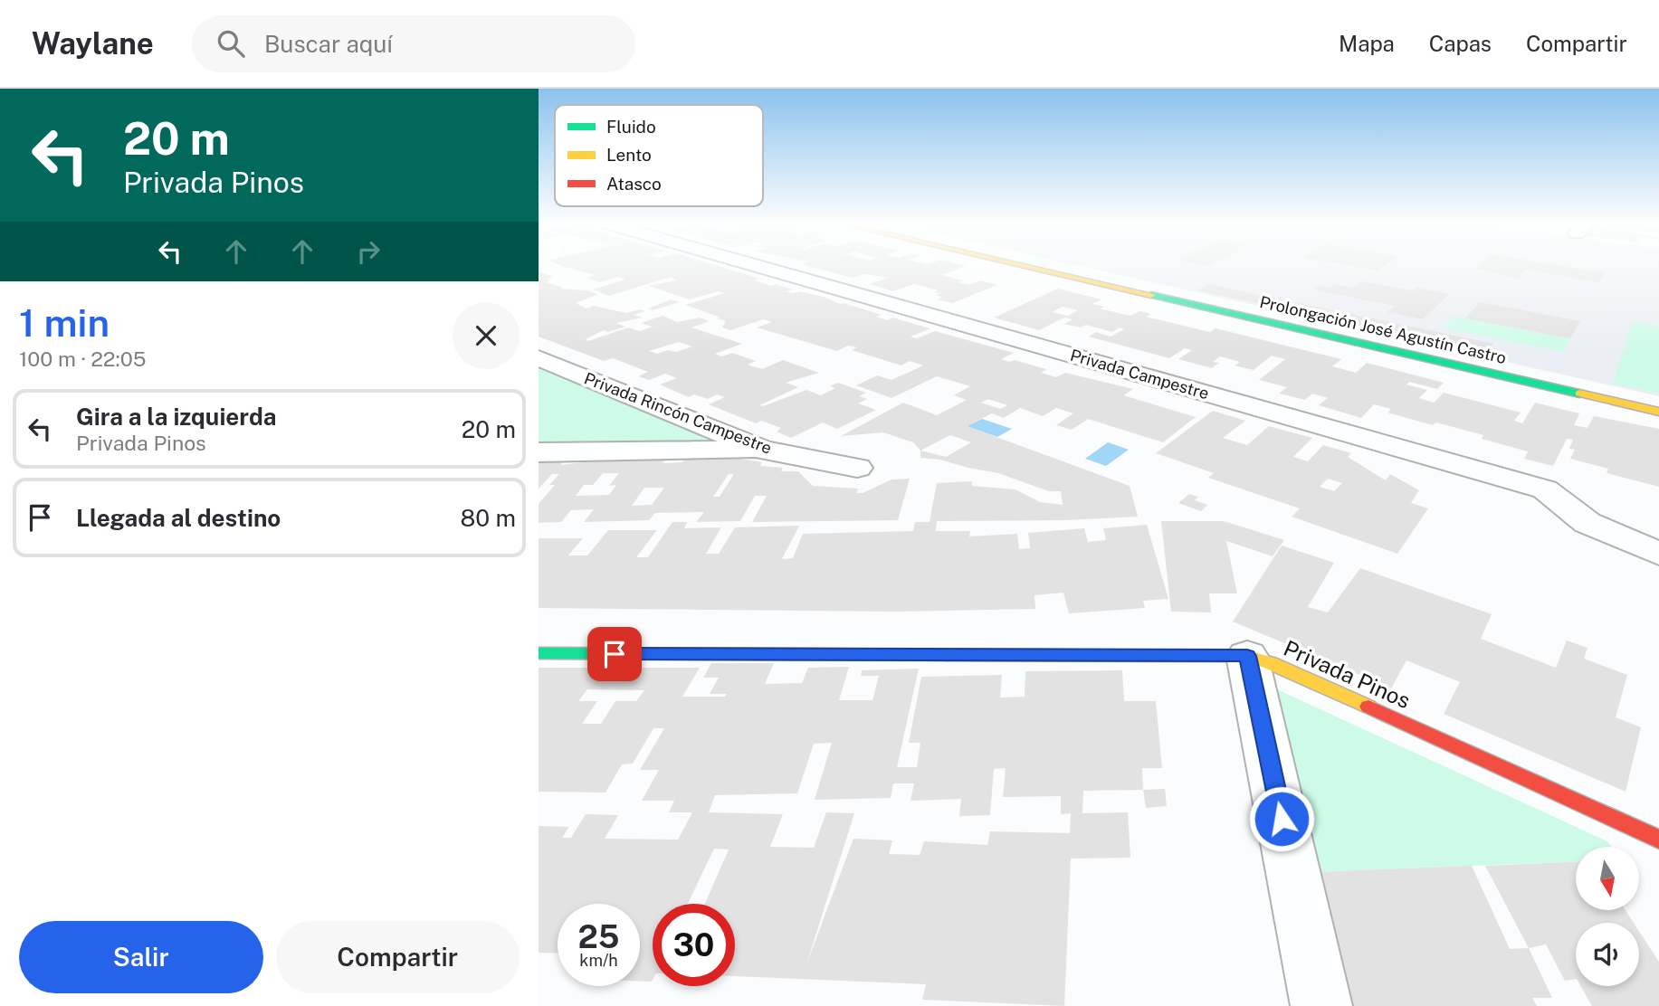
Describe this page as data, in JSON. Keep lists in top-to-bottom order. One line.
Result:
{"streets":{"main road":["Prolongación José Agustín Castro","Privada Pinos"],"street":["Privada Campestre","Privada Rincón Campestre"]},"legend":["Fluido","Lento","Atasco"],"north":"bottom","page":{"header":"Waylane","search":"Buscar aquí","nav":["Mapa","Capas","Compartir"],"turn":["20 m","Privada Pinos"],"heading":["1 min","100 m · 22:05"],"list":[{"name":"Gira a la izquierda","note":"Privada Pinos","value":"20 m"},{"name":"Llegada al destino","value":"80 m"}],"speed":"25 km/h","limit":"30","buttons":["Salir","Compartir"]}}
